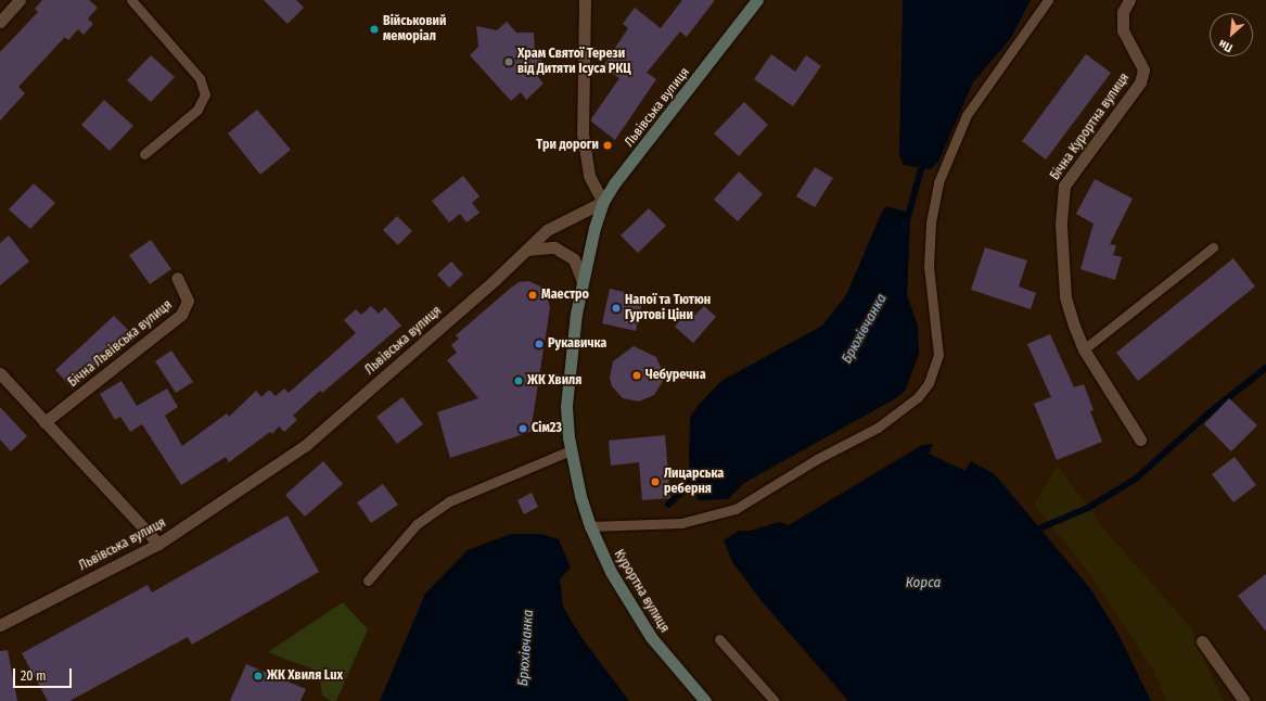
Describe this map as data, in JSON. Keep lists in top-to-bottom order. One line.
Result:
{"streets":{"main road":["Львівська вулиця","Курортна вулиця"],"street":["Бічна Курортна вулиця","Бічна Львівська вулиця"]},"crossings":[["Львівська вулиця","Курортна вулиця"]],"water":["Брюхівчанка","Корса"],"places":["Військовий меморіал","Храм Святої Терези від Дитяти Ісуса РКЦ","Три дороги","Маестро","Напої та Тютюн Гуртові Ціни","Рукавичка","Чебуречна","ЖК Хвиля","Сім23","Лицарська реберня","ЖК Хвиля Lux"],"scale_bar":"20 m","north":"bottom left"}
